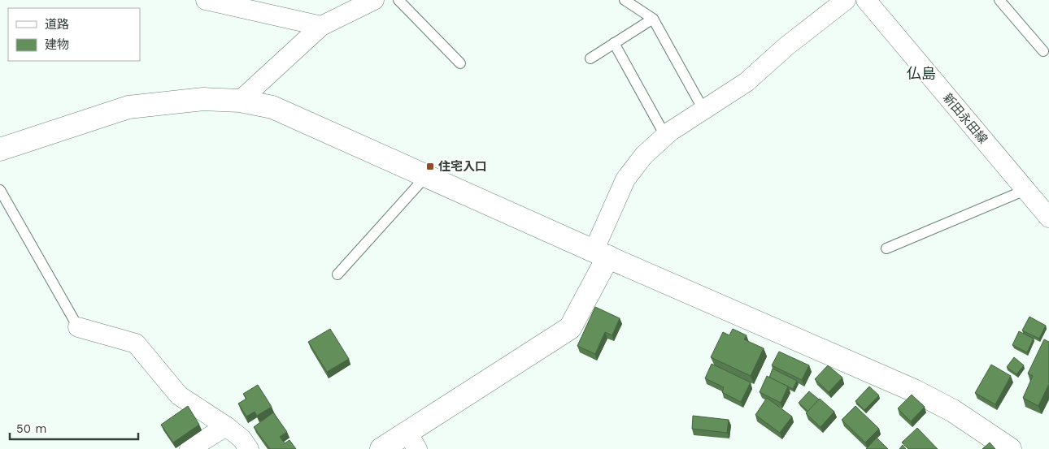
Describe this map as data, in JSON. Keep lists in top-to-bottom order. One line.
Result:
{"streets":{"street":["新田永田線"]},"districts":["仏島"],"places":{"transit":["住宅入口"]},"legend":["道路","建物"],"scale_bar":"50 m"}
